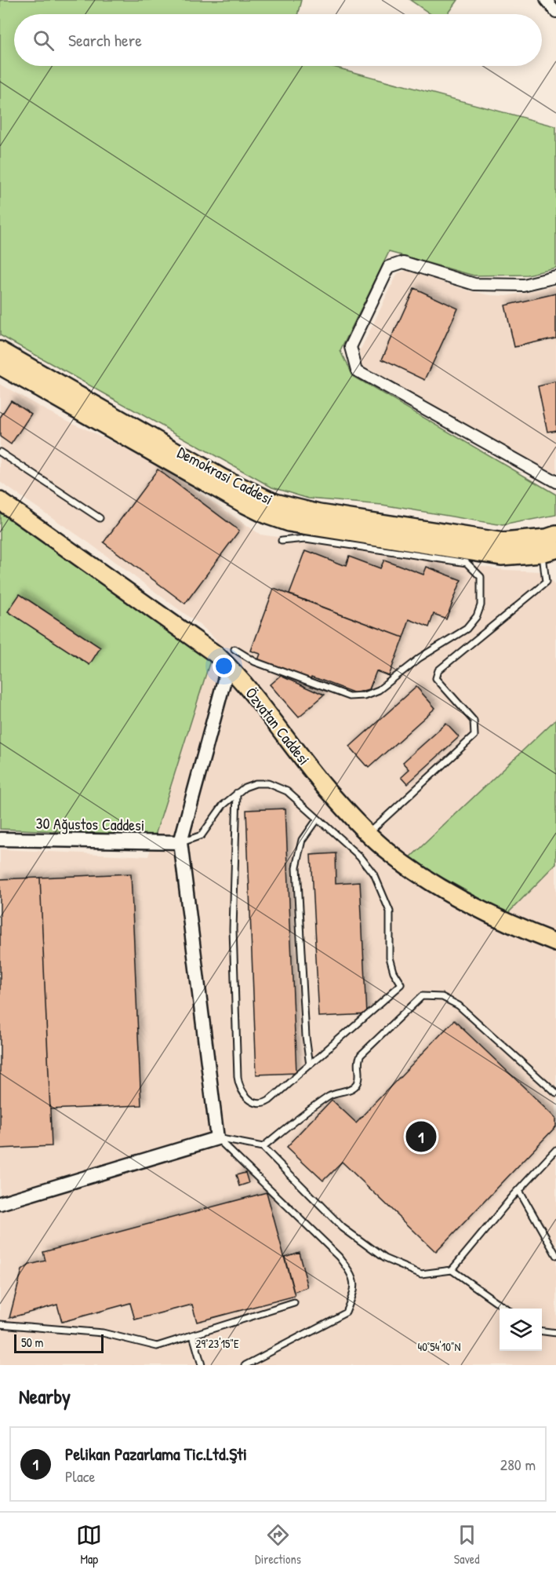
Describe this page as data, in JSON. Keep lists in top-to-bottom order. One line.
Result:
{"streets":{"main road":["Demokrasi Caddesi","Özvatan Caddesi"],"street":["30 Ağustos Caddesi"]},"scale_bar":"50 m","page":{"search":"Search here","pins":"1","scale":"50 m","heading":"Nearby","list":[{"mark":"1","name":"Pelikan Pazarlama Tic.Ltd.Şti","note":"Place","value":"280 m"}],"nav":["Map","Directions","Saved"]},"coordinates":["29°23'15\"E","40°54'10\"N"]}
